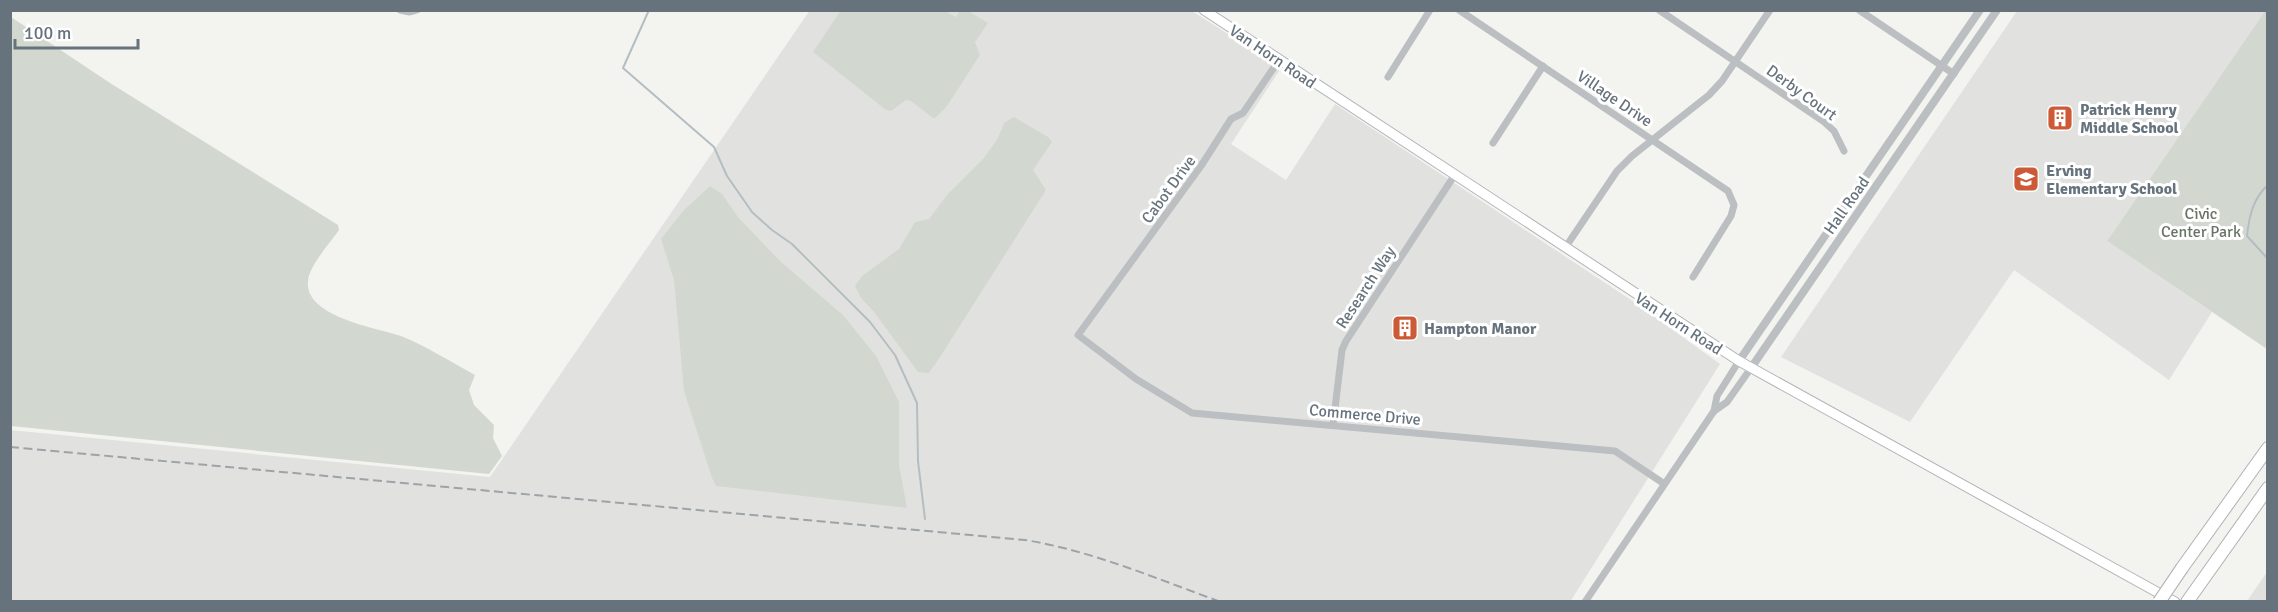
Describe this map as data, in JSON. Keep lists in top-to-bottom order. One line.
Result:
{"streets":{"main road":["Van Horn Road"],"street":["Derby Court","Village Drive","Cabot Drive","Hall Road","Research Way","Commerce Drive"]},"crossings":[["Van Horn Road","Cabot Drive"],["Van Horn Road","Hall Road"],["Van Horn Road","Research Way"],["Cabot Drive","Commerce Drive"],["Hall Road","Commerce Drive"],["Research Way","Commerce Drive"]],"parks":["Civic Center Park"],"places":{"building":["Patrick Henry Middle School","Hampton Manor"],"school or university":["Erving Elementary School"]},"scale_bar":"100 m"}
